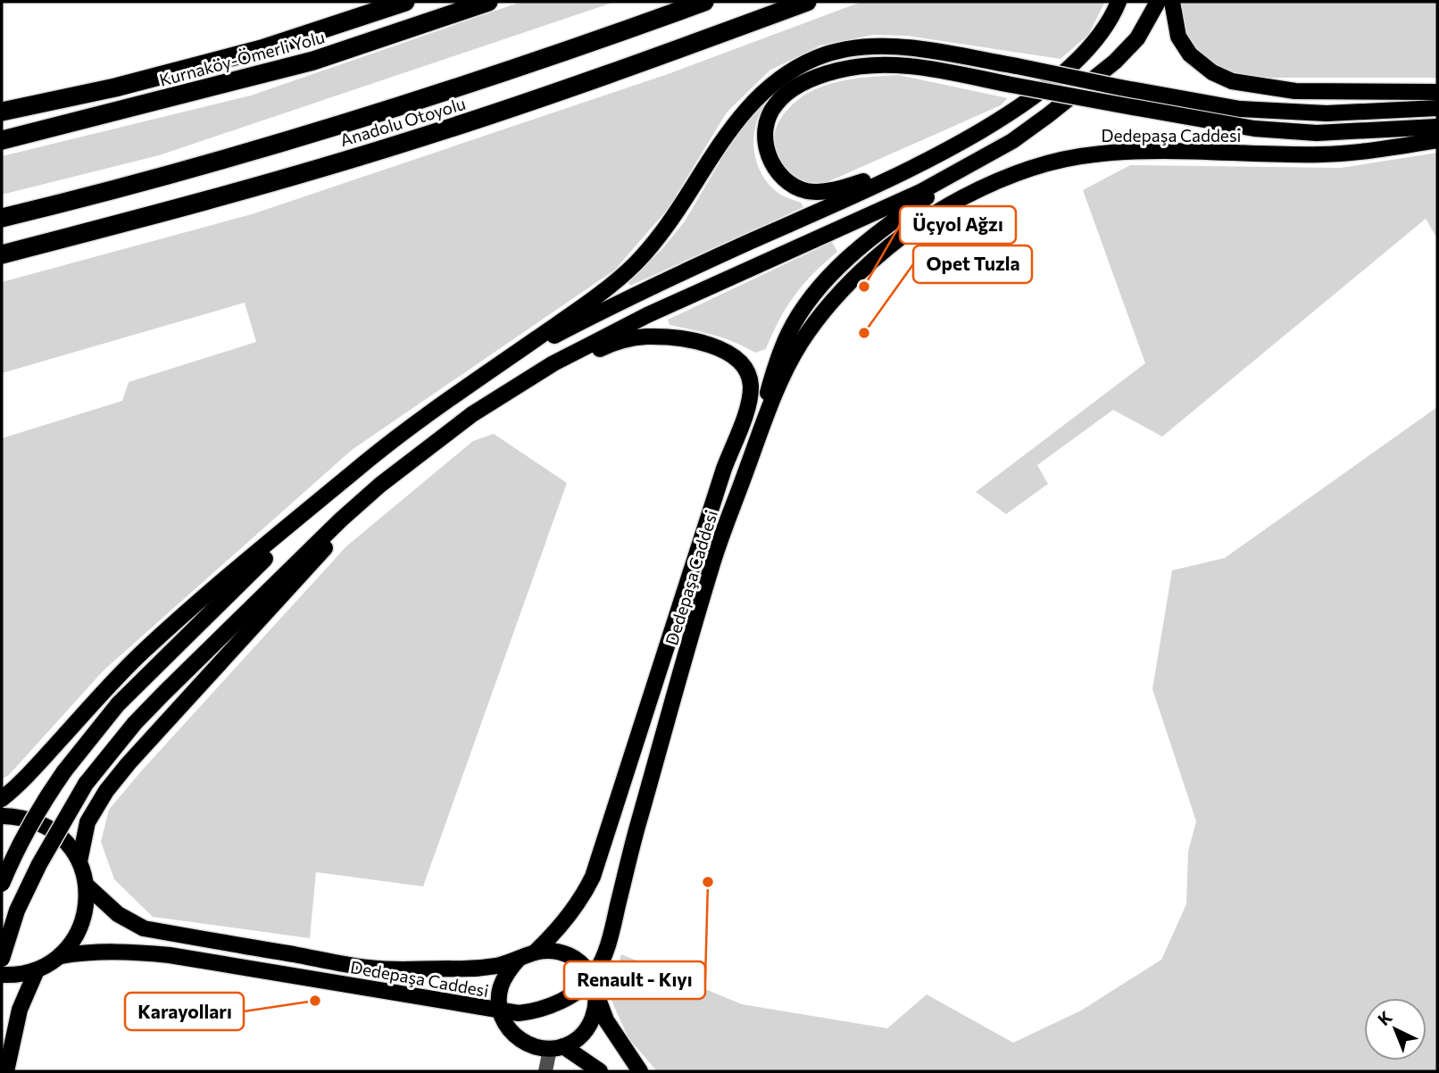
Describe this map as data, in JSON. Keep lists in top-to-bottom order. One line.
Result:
{"streets":{"highway":["Kurnaköy-Ömerli Yolu","Anadolu Otoyolu"],"main road":["Dedepaşa Caddesi"]},"places":["Üçyol Ağzı","Opet Tuzla","Renault - Kıyı","Karayolları"],"north":"top left"}
